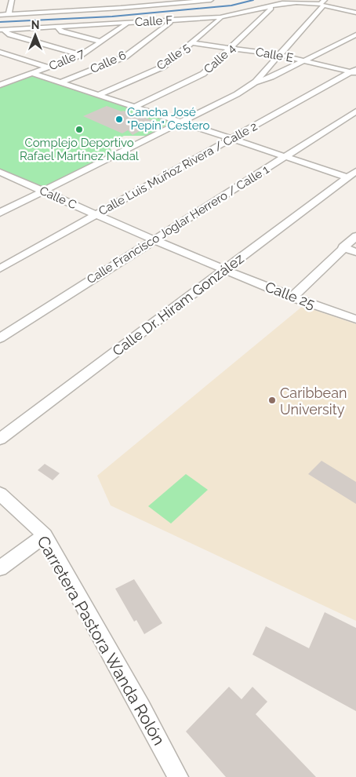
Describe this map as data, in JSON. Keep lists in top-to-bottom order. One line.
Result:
{"streets":{"street":["Calle F","Calle E","Calle 5","Calle 4","Calle 7","Calle 6","Calle Luis Muñoz Rivera / Calle 2","Calle C","Calle Francisco Joglar Herrero / Calle 1","Calle 25","Calle Dr. Hiram González","Carretera Pastora Wanda Rolón"]},"crossings":[["Calle F","Calle 5"],["Calle F","Calle 4"],["Calle F","Calle 7"],["Calle F","Calle 6"],["Calle E","Calle 5"],["Calle E","Calle 4"],["Calle E","Calle Luis Muñoz Rivera / Calle 2"],["Calle Luis Muñoz Rivera / Calle 2","Calle C"],["Calle C","Calle Francisco Joglar Herrero / Calle 1"],["Calle C","Calle 25"],["Calle C","Calle Dr. Hiram González"],["Calle 25","Calle Dr. Hiram González"]],"places":["Cancha José \"Pepín\" Cestero","Complejo Deportivo Rafael Martínez Nadal","Caribbean University"],"north":"top"}
